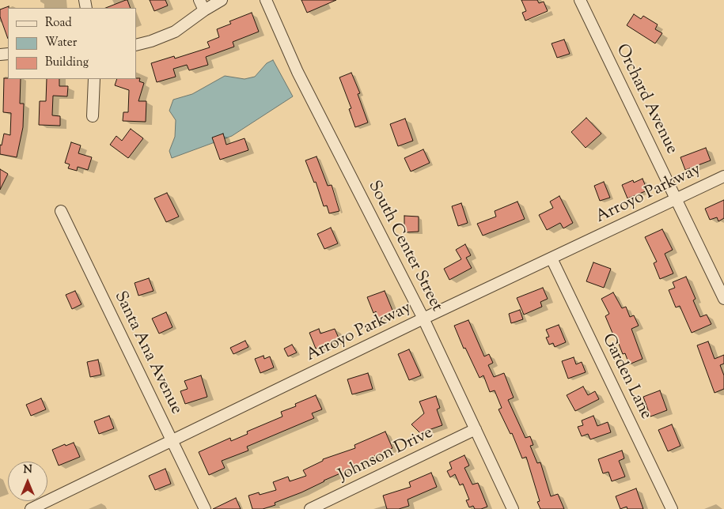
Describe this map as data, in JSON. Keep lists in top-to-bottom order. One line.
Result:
{"streets":{"street":["Orchard Avenue","Arroyo Parkway","South Center Street","Santa Ana Avenue","Garden Lane","Johnson Drive"]},"crossings":[["Orchard Avenue","Arroyo Parkway"],["Arroyo Parkway","South Center Street"],["Arroyo Parkway","Santa Ana Avenue"],["Arroyo Parkway","Garden Lane"],["South Center Street","Johnson Drive"]],"legend":["Road","Water","Building"],"north":"top"}
